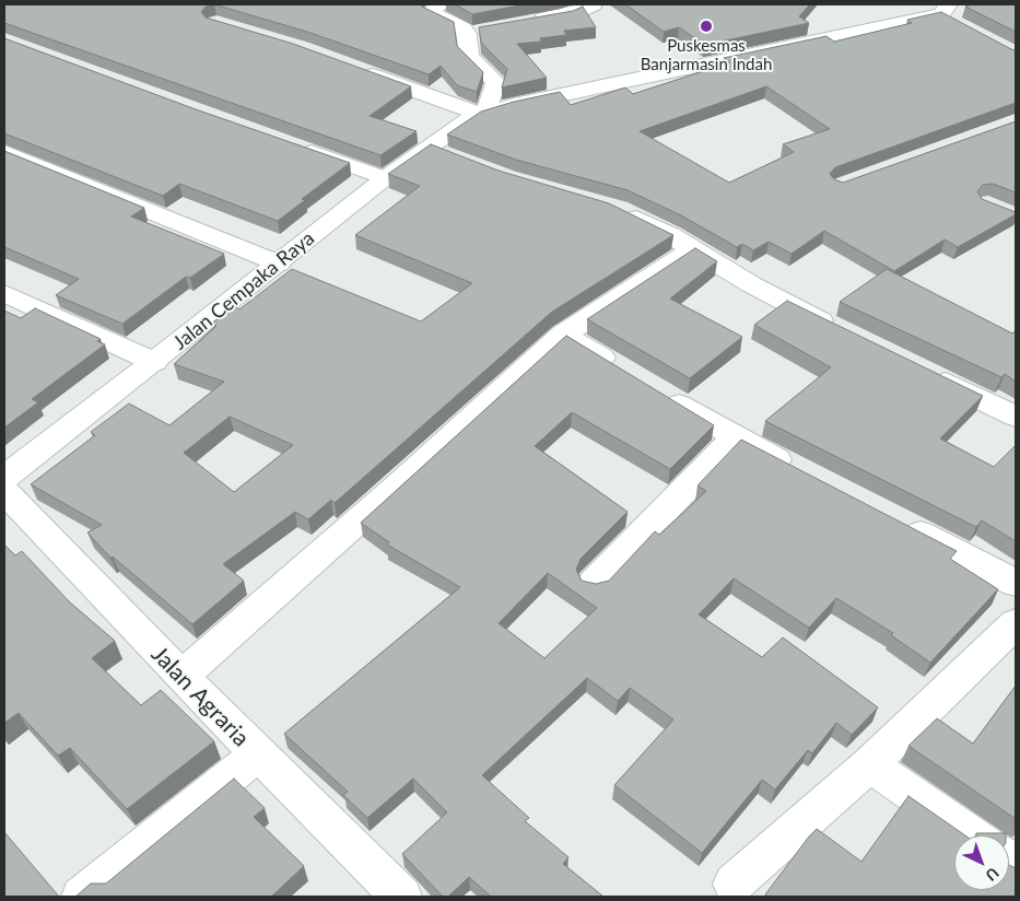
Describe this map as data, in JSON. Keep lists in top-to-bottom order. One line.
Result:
{"streets":{"street":["Jalan Cempaka Raya","Jalan Agraria"]},"places":["Puskesmas Banjarmasin Indah"],"north":"bottom right"}
